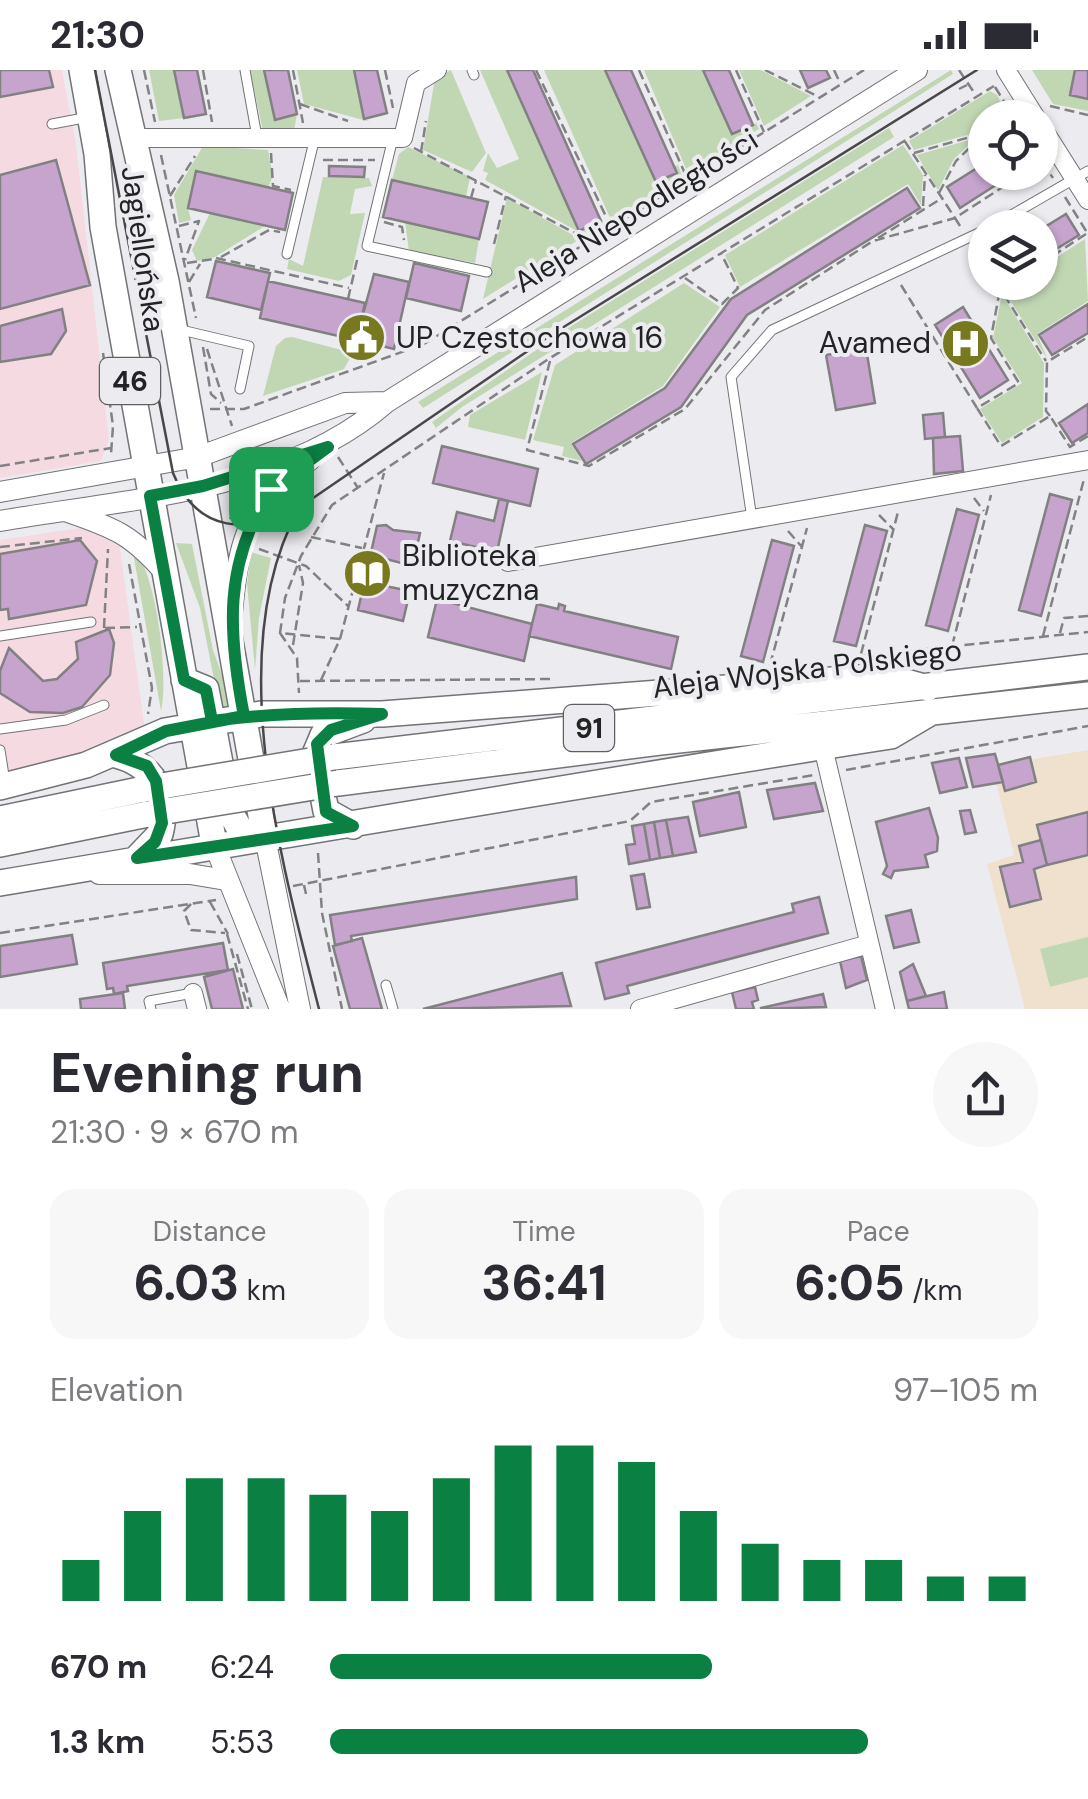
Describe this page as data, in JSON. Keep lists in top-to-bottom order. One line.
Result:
{"streets":{"main road":["Jagiellońska","46","Aleja Wojska Polskiego","91"],"street":["Aleja Niepodległości"]},"crossings":[["Aleja Niepodległości","Jagiellońska"],["Aleja Niepodległości","46"],["Jagiellońska","46"]],"places":{"public building":["UP Częstochowa 16"],"hospital":["Avamed"],"library":["Biblioteka muzyczna"]},"page":{"status":"21:30","heading":["Evening run","21:30 · 9 × 670 m"],"stats":[["Distance","6.03 km"],["Time","36:41"],["Pace","6:05 /km"]],"chart":["Elevation","97–105 m"],"list":[{"name":"670 m","note":"6:24"},{"name":"1.3 km","note":"5:53"}]}}
